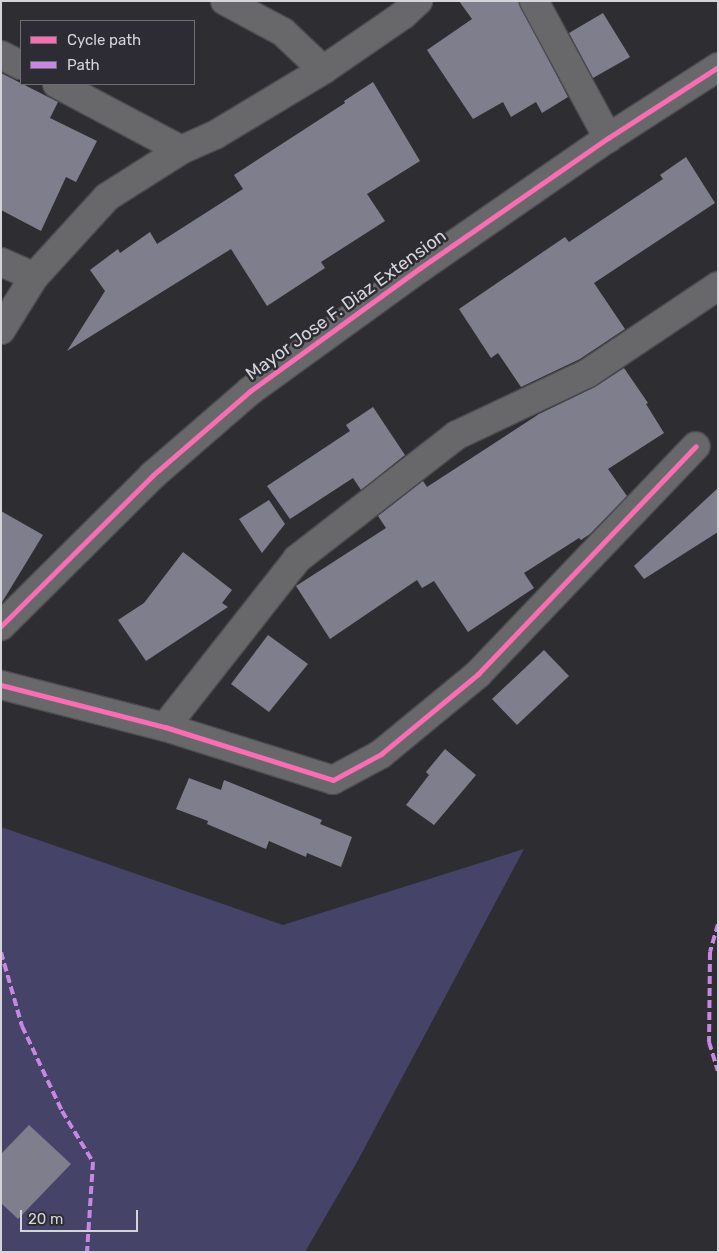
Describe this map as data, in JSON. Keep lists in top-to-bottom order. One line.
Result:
{"streets":{"street":["Mayor Jose F. Diaz Extension"]},"legend":["Cycle path","Path"],"scale_bar":"20 m"}
